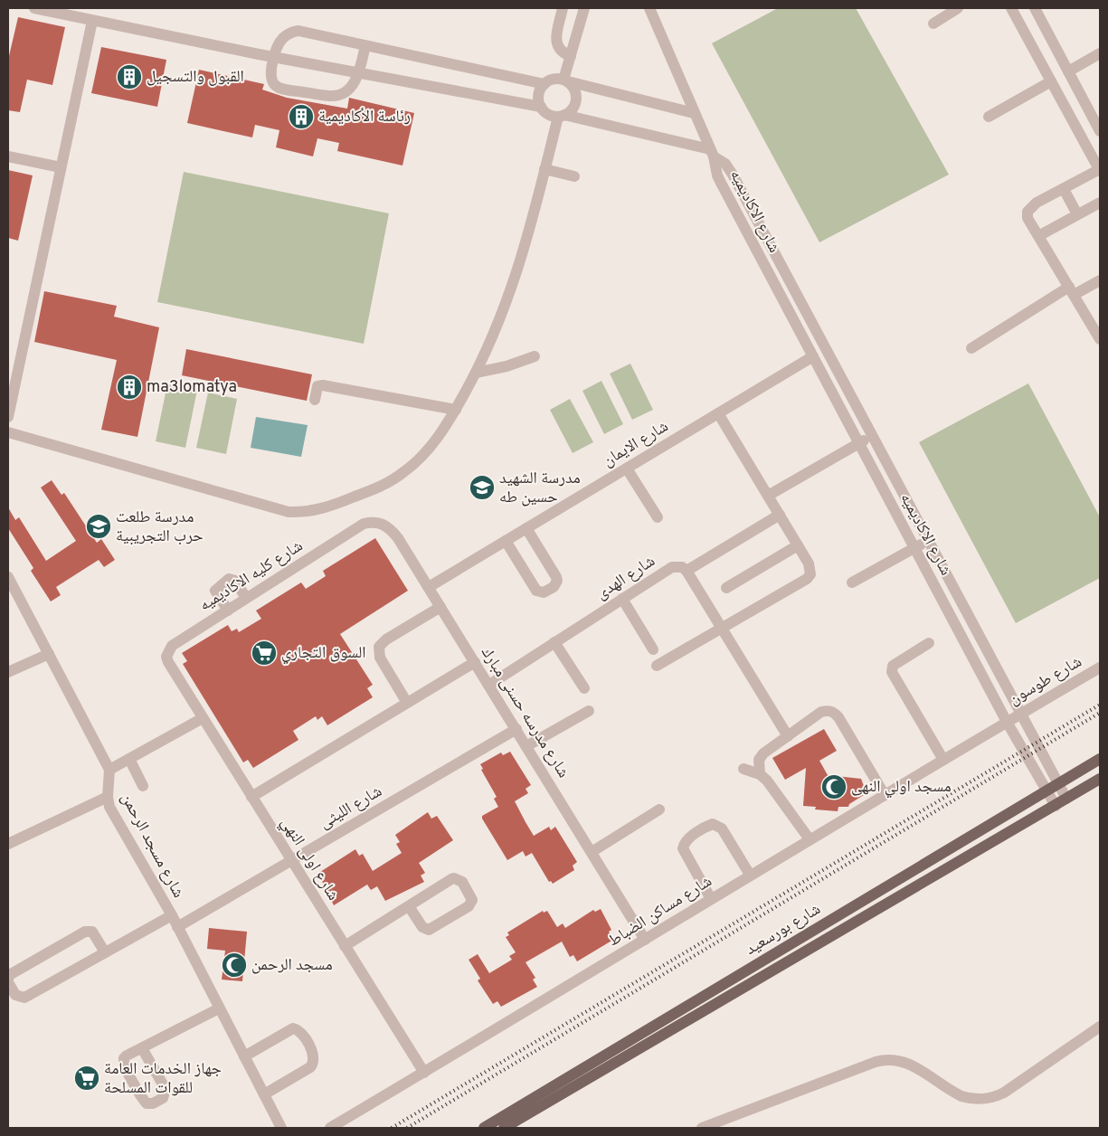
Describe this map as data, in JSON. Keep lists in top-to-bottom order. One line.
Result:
{"streets":{"main road":["شارع بورسعيد"],"street":["شارع الاكاديميه","شارع الايمان","شارع كليه الاكاديميه","شارع الهدى","شارع طوسون","شارع مدرسه حسنى مبارك","شارع الليثى","شارع مسجد الرحمن","شارع اولى النهي","شارع مساكن الضباط"]},"crossings":[["شارع الاكاديميه","شارع الايمان"],["شارع الاكاديميه","شارع طوسون"],["شارع الاكاديميه","شارع مساكن الضباط"],["شارع الاكاديميه","شارع بورسعيد"],["شارع الايمان","شارع مدرسه حسنى مبارك"],["شارع كليه الاكاديميه","شارع مدرسه حسنى مبارك"],["شارع كليه الاكاديميه","شارع اولى النهي"],["شارع الهدى","شارع مدرسه حسنى مبارك"],["شارع طوسون","شارع مساكن الضباط"],["شارع مدرسه حسنى مبارك","شارع الليثى"],["شارع مدرسه حسنى مبارك","شارع مساكن الضباط"],["شارع الليثى","شارع مسجد الرحمن"],["شارع الليثى","شارع اولى النهي"],["شارع اولى النهي","شارع مساكن الضباط"]],"places":{"building":["القبول والتسجيل","رئاسة الأكاديمية","ma3lomatya"],"school or university":["مدرسة الشهيد حسين طه","مدرسة طلعت حرب التجريبية"],"supermarket":["السوق التجاري","جهاز الخدمات العامة للقوات المسلحة"],"mosque":["مسجد اولي النهى","مسجد الرحمن"]}}
